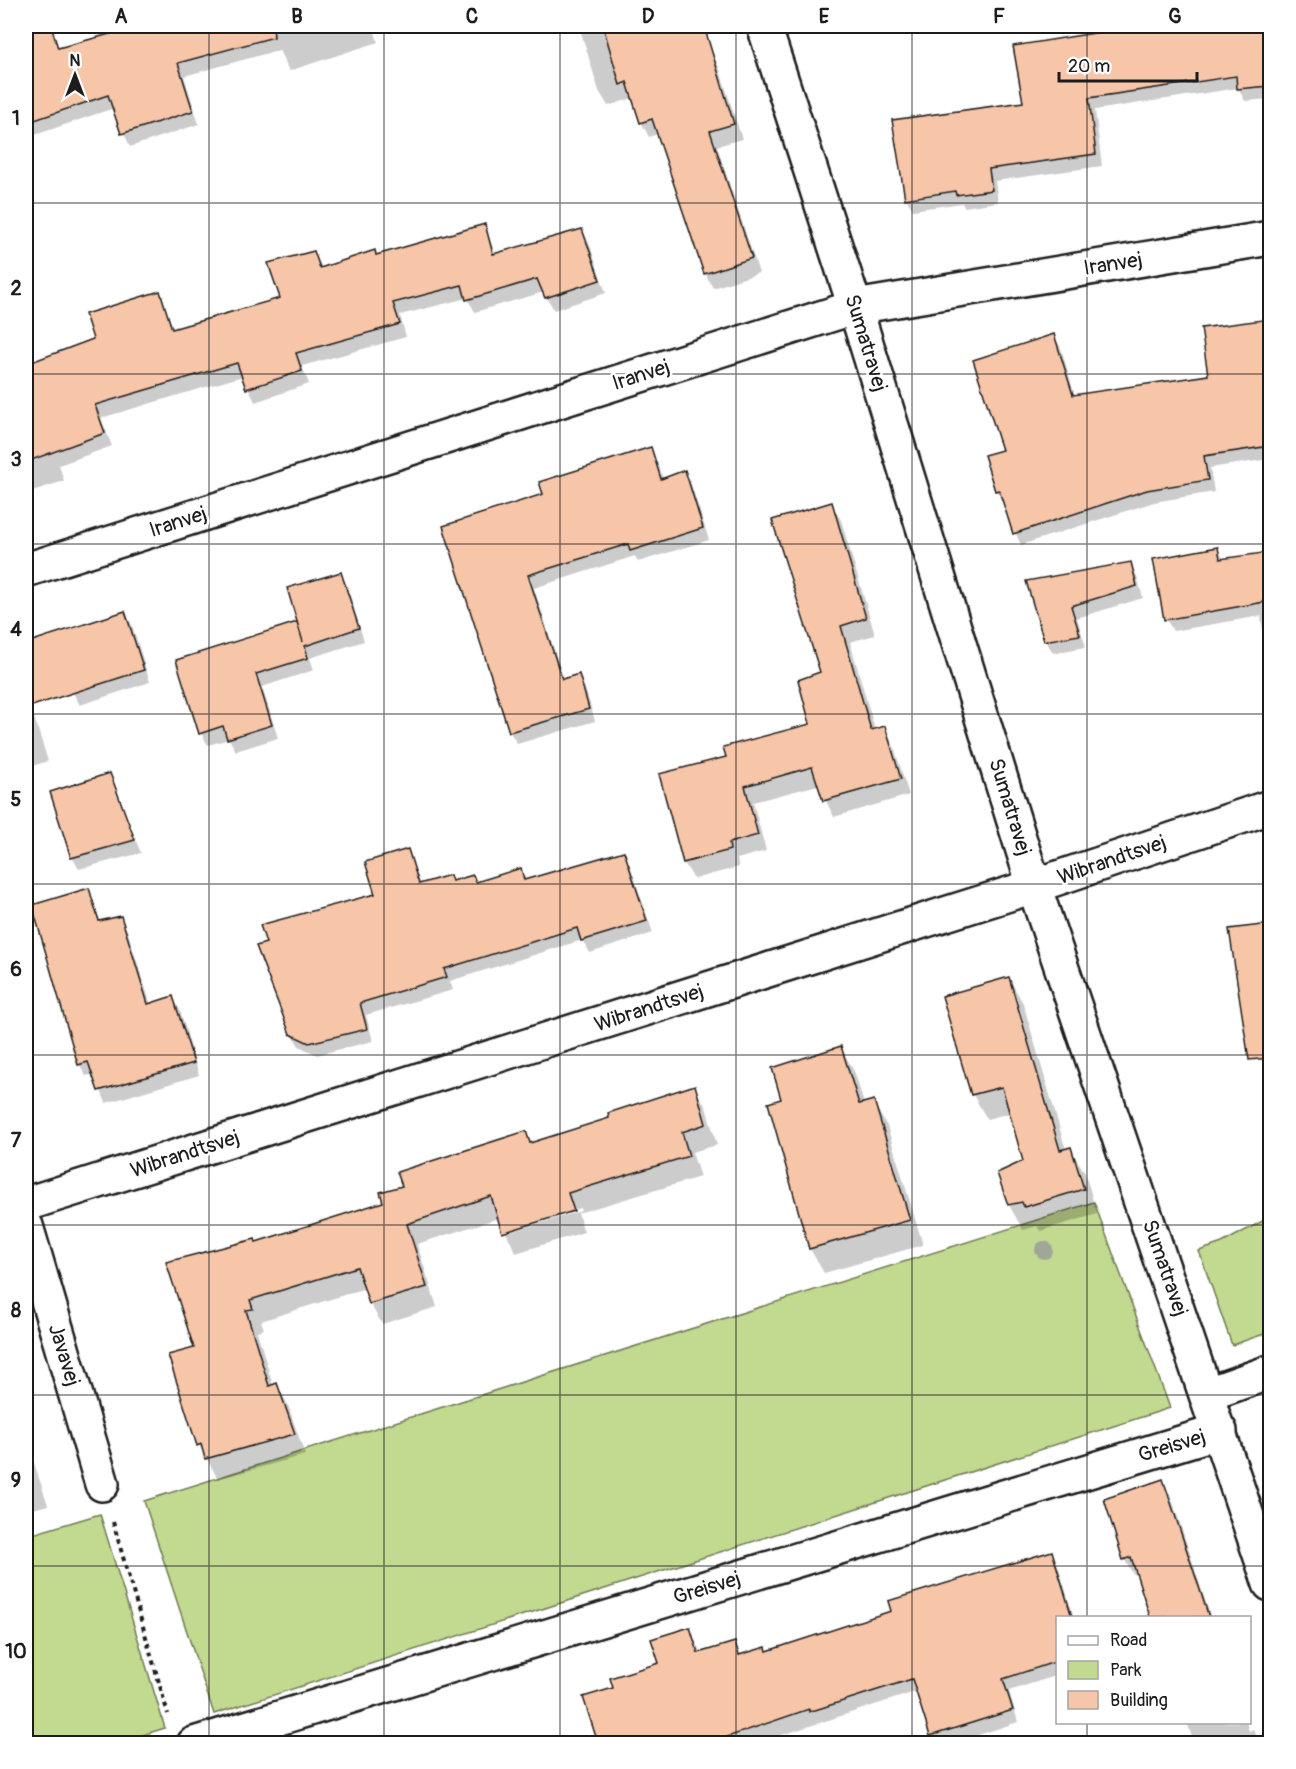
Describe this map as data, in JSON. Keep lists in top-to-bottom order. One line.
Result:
{"streets":{"street":["Iranvej","Sumatravej","Wibrandtsvej","Javavej","Greisvej"]},"crossings":[["Iranvej","Sumatravej"],["Sumatravej","Wibrandtsvej"],["Sumatravej","Greisvej"]],"legend":["Road","Park","Building"],"scale_bar":"20 m","north":"top","grid":{"columns":["A","B","C","D","E","F","G"],"rows":["1","2","3","4","5","6","7","8","9","10"]}}
